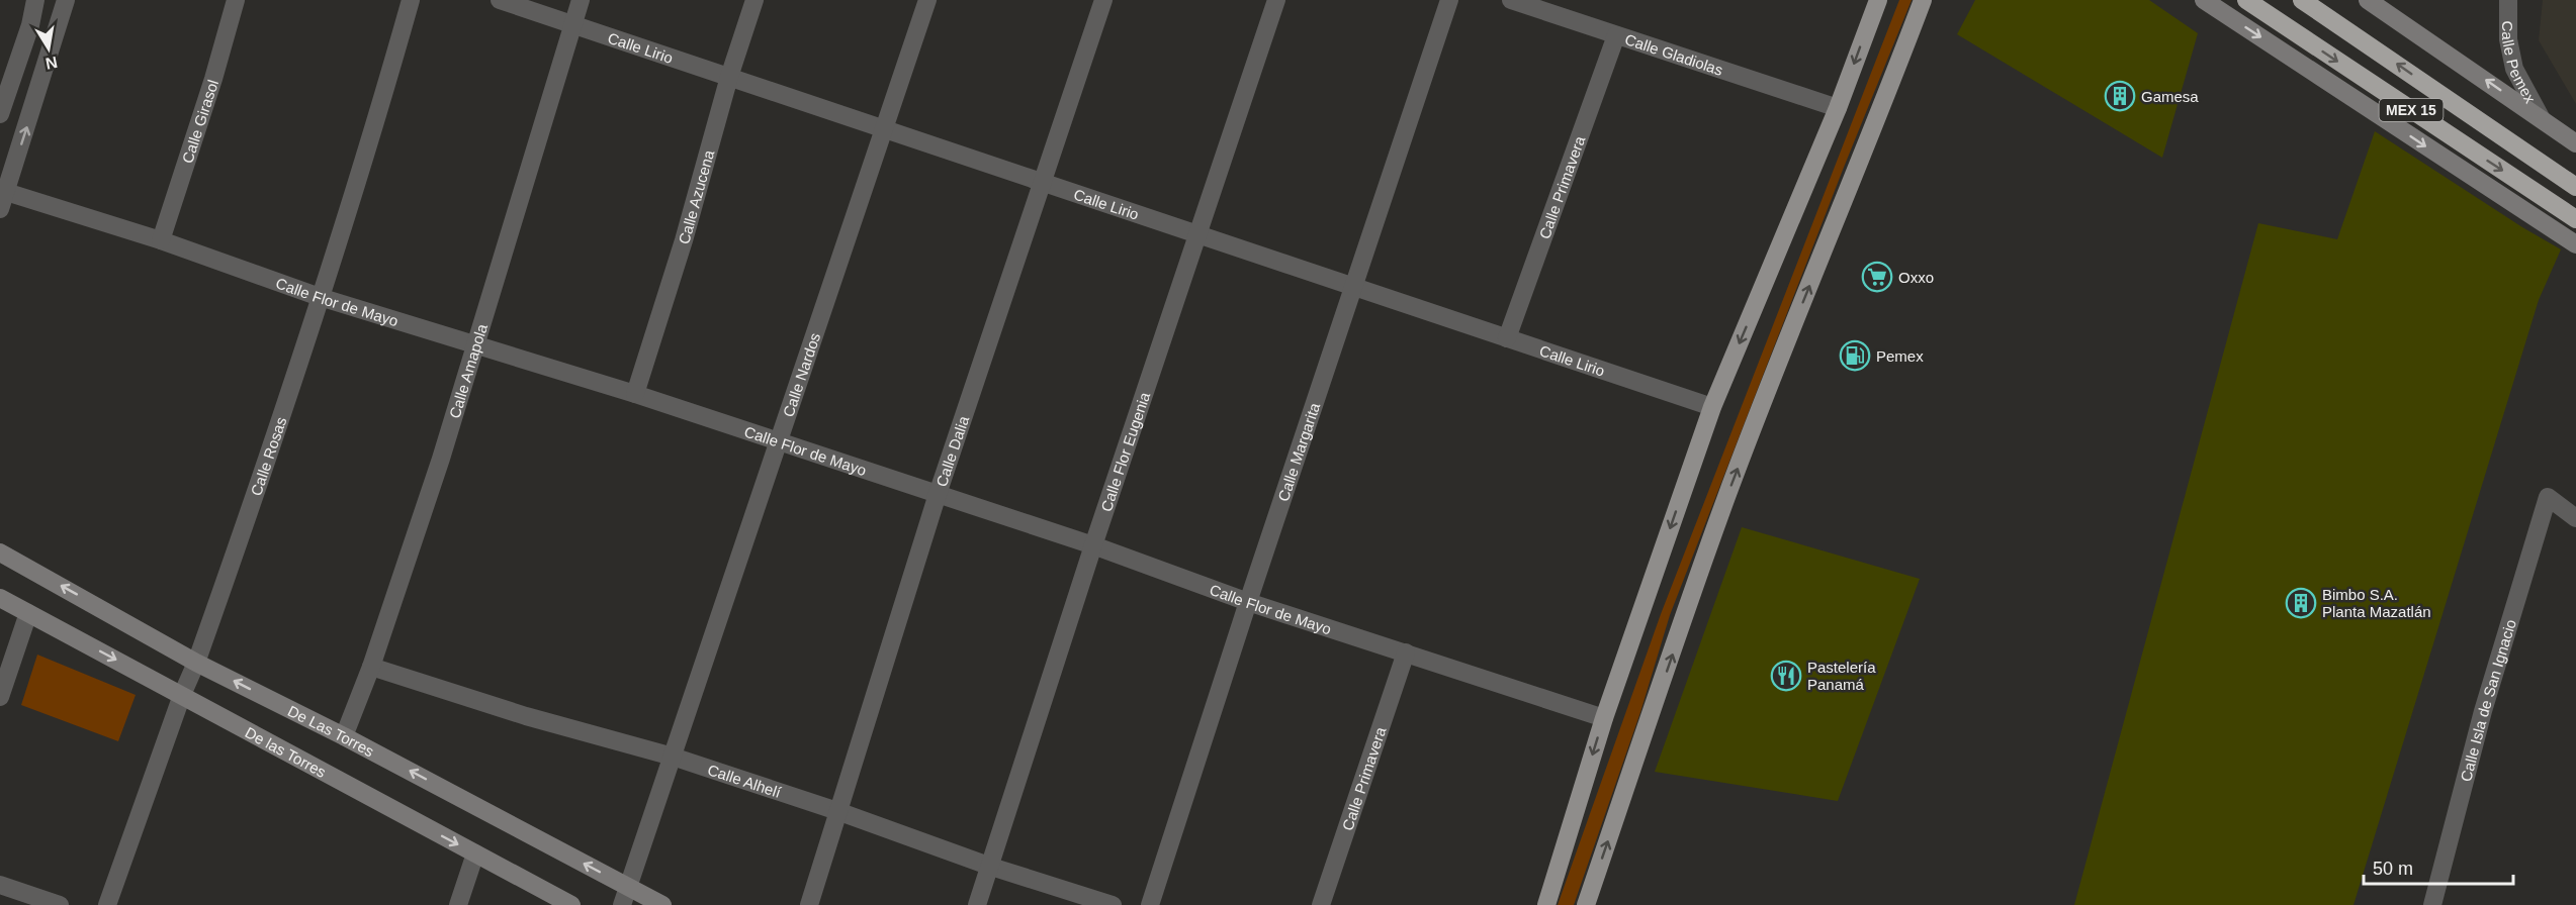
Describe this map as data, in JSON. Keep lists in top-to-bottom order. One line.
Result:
{"streets":{"highway":["MEX 15"],"street":["Calle Lirio","Calle Gladiolas","Calle Pemex","Calle Girasol","Calle Primavera","Calle Azucena","Calle Flor de Mayo","Calle Amapola","Calle Nardos","Calle Dalia","Calle Flor Eugenia","Calle Margarita","Calle Rosas","Calle Isla de San Ignacio","De Las Torres","De las Torres","Calle Alhelí"]},"crossings":[["Calle Lirio","Calle Primavera"],["Calle Lirio","Calle Azucena"],["Calle Lirio","Calle Amapola"],["Calle Lirio","Calle Nardos"],["Calle Lirio","Calle Dalia"],["Calle Lirio","Calle Flor Eugenia"],["Calle Lirio","Calle Margarita"],["Calle Gladiolas","Calle Primavera"],["Calle Girasol","Calle Flor de Mayo"],["Calle Primavera","Calle Flor de Mayo"],["Calle Azucena","Calle Flor de Mayo"],["Calle Flor de Mayo","Calle Amapola"],["Calle Flor de Mayo","Calle Nardos"],["Calle Flor de Mayo","Calle Dalia"],["Calle Flor de Mayo","Calle Flor Eugenia"],["Calle Flor de Mayo","Calle Margarita"],["Calle Flor de Mayo","Calle Rosas"],["Calle Amapola","De Las Torres"],["Calle Amapola","Calle Alhelí"],["Calle Nardos","De Las Torres"],["Calle Nardos","Calle Alhelí"],["Calle Dalia","Calle Alhelí"],["Calle Flor Eugenia","Calle Alhelí"],["Calle Rosas","De Las Torres"],["Calle Rosas","De las Torres"]],"one_way":["De Las Torres","De las Torres"],"places":{"building":["Gamesa","Bimbo S.A. Planta Mazatlán"],"supermarket":["Oxxo"],"fuel station":["Pemex"],"restaurant":["Pastelería Panamá"]},"scale_bar":"50 m","north":"bottom"}
